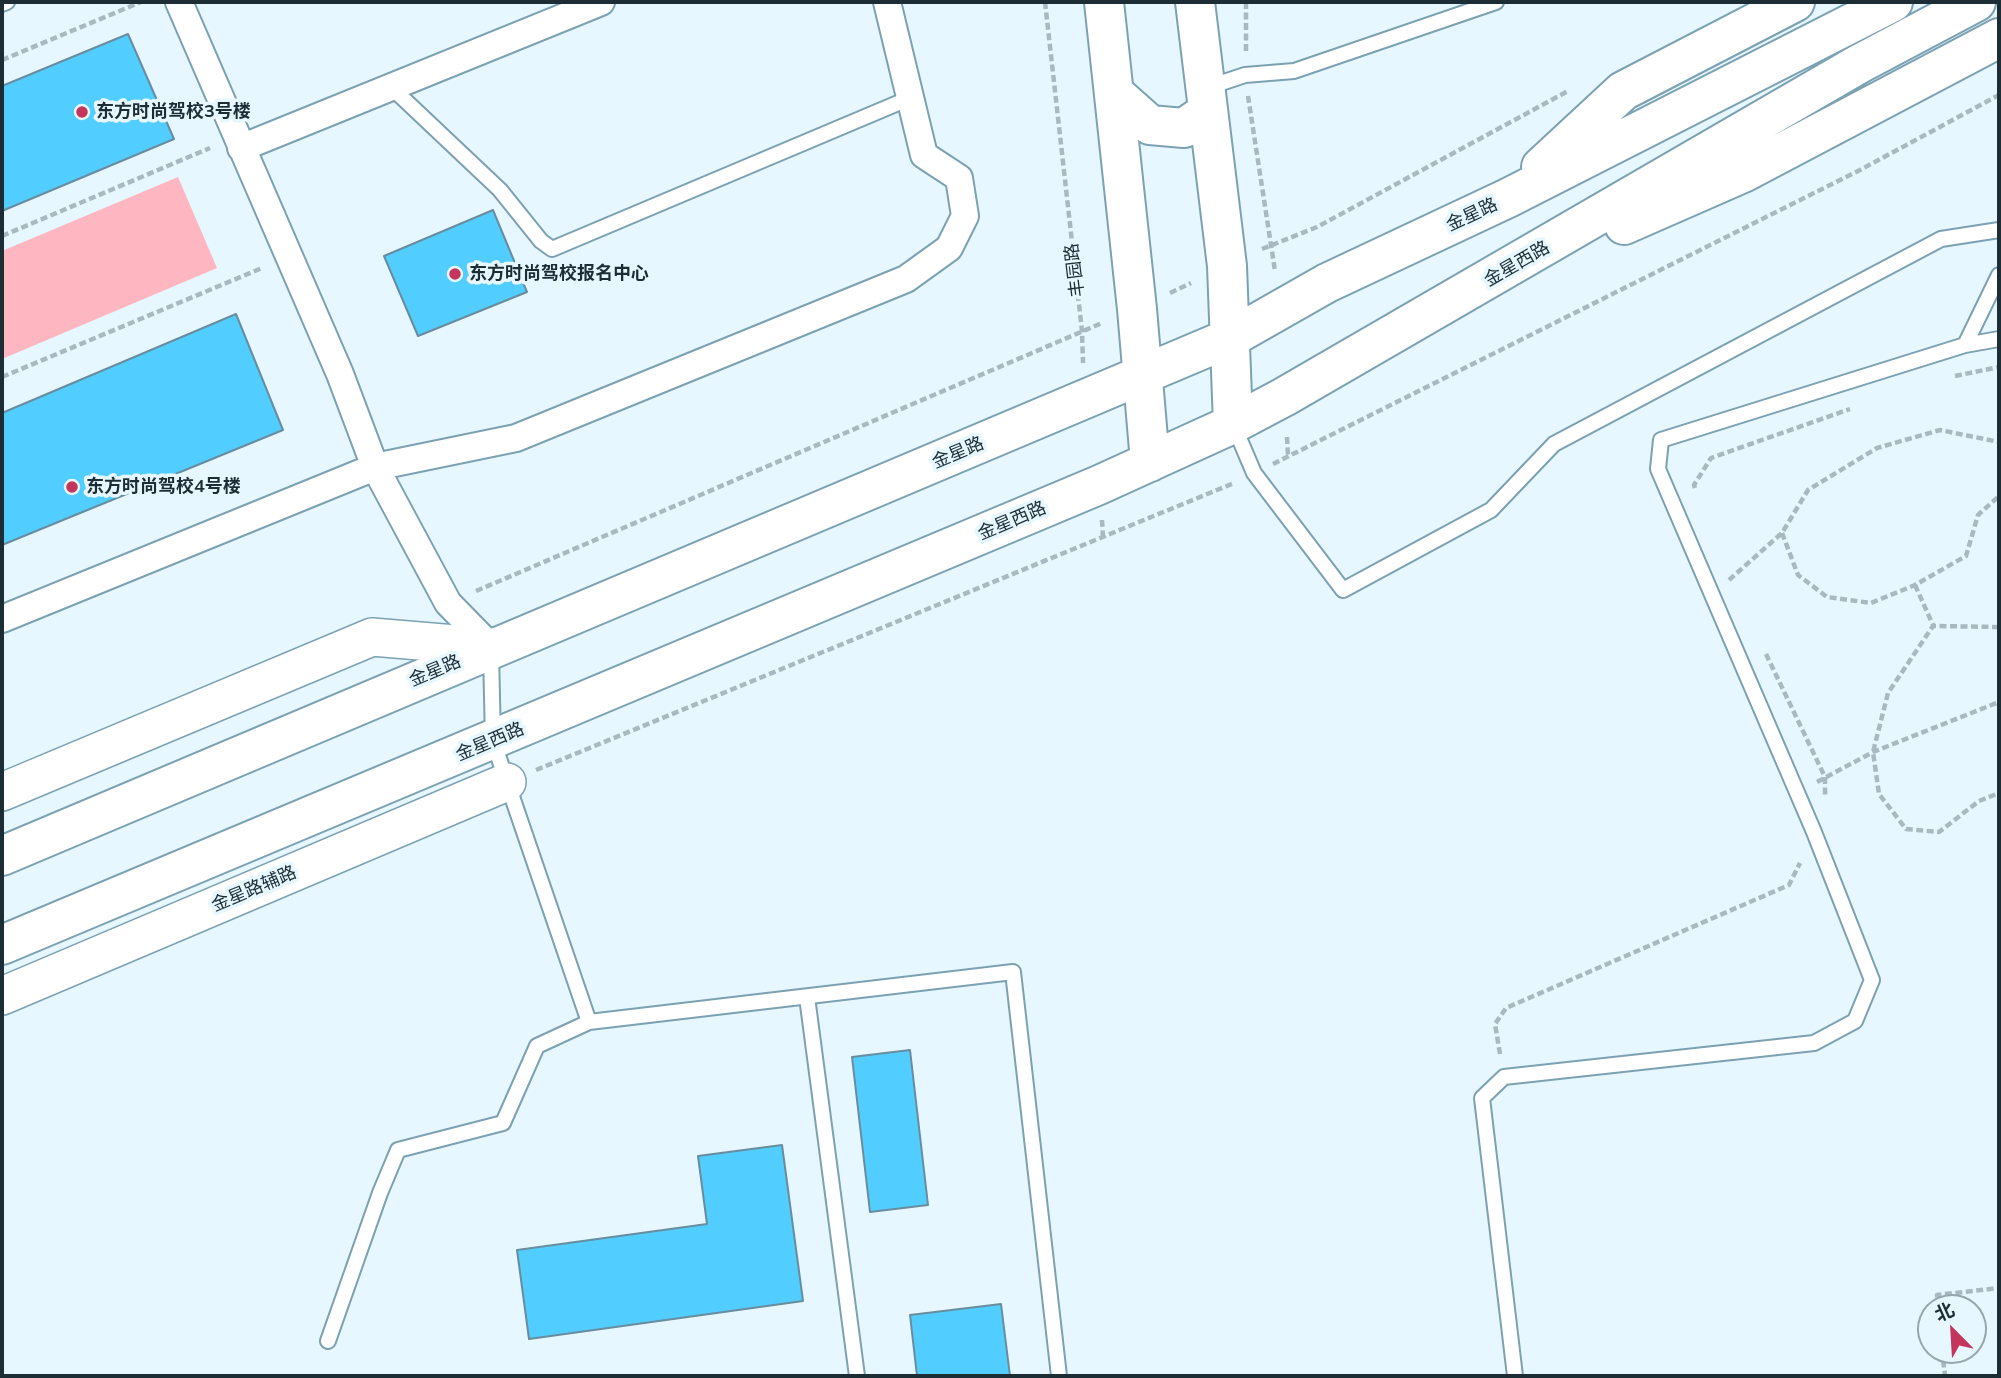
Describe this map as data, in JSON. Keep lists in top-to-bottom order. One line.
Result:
{"streets":{"main road":["金星路","金星西路"],"street":["金星路辅路"],"path":["丰园路"]},"crossings":[["金星路","丰园路"]],"places":["东方时尚驾校3号楼","东方时尚驾校报名中心","东方时尚驾校4号楼"],"north":"top left"}
